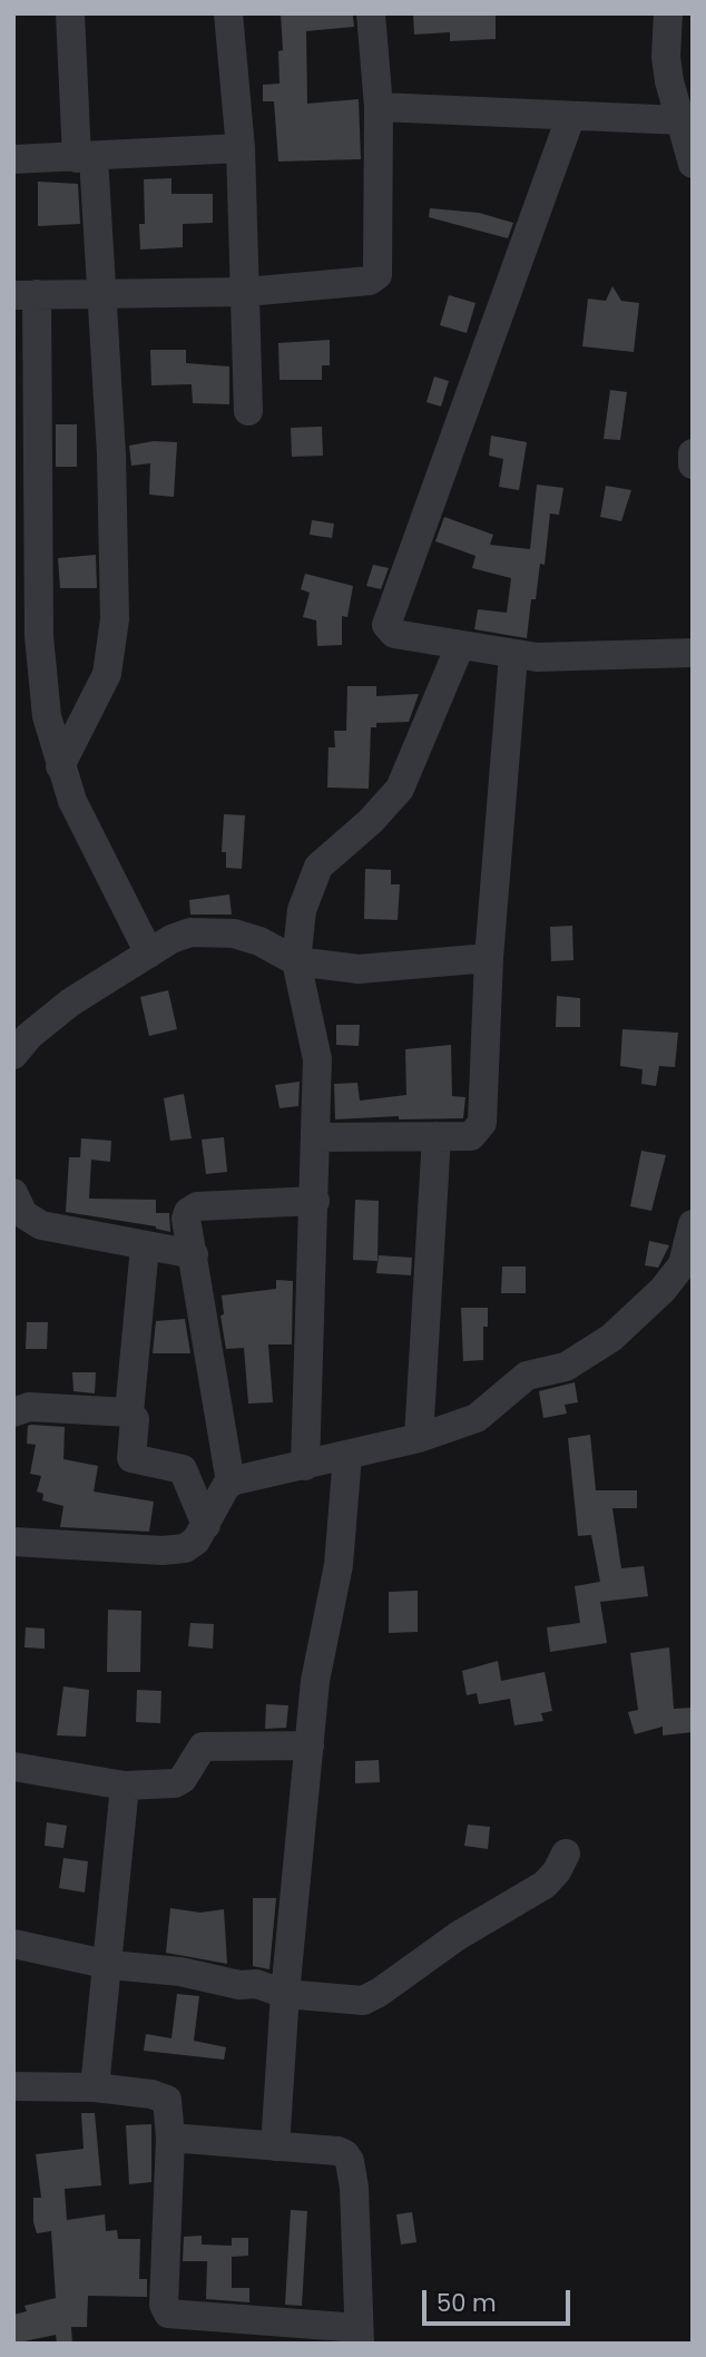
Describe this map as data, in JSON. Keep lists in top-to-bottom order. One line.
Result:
{"scale_bar":"50 m"}
